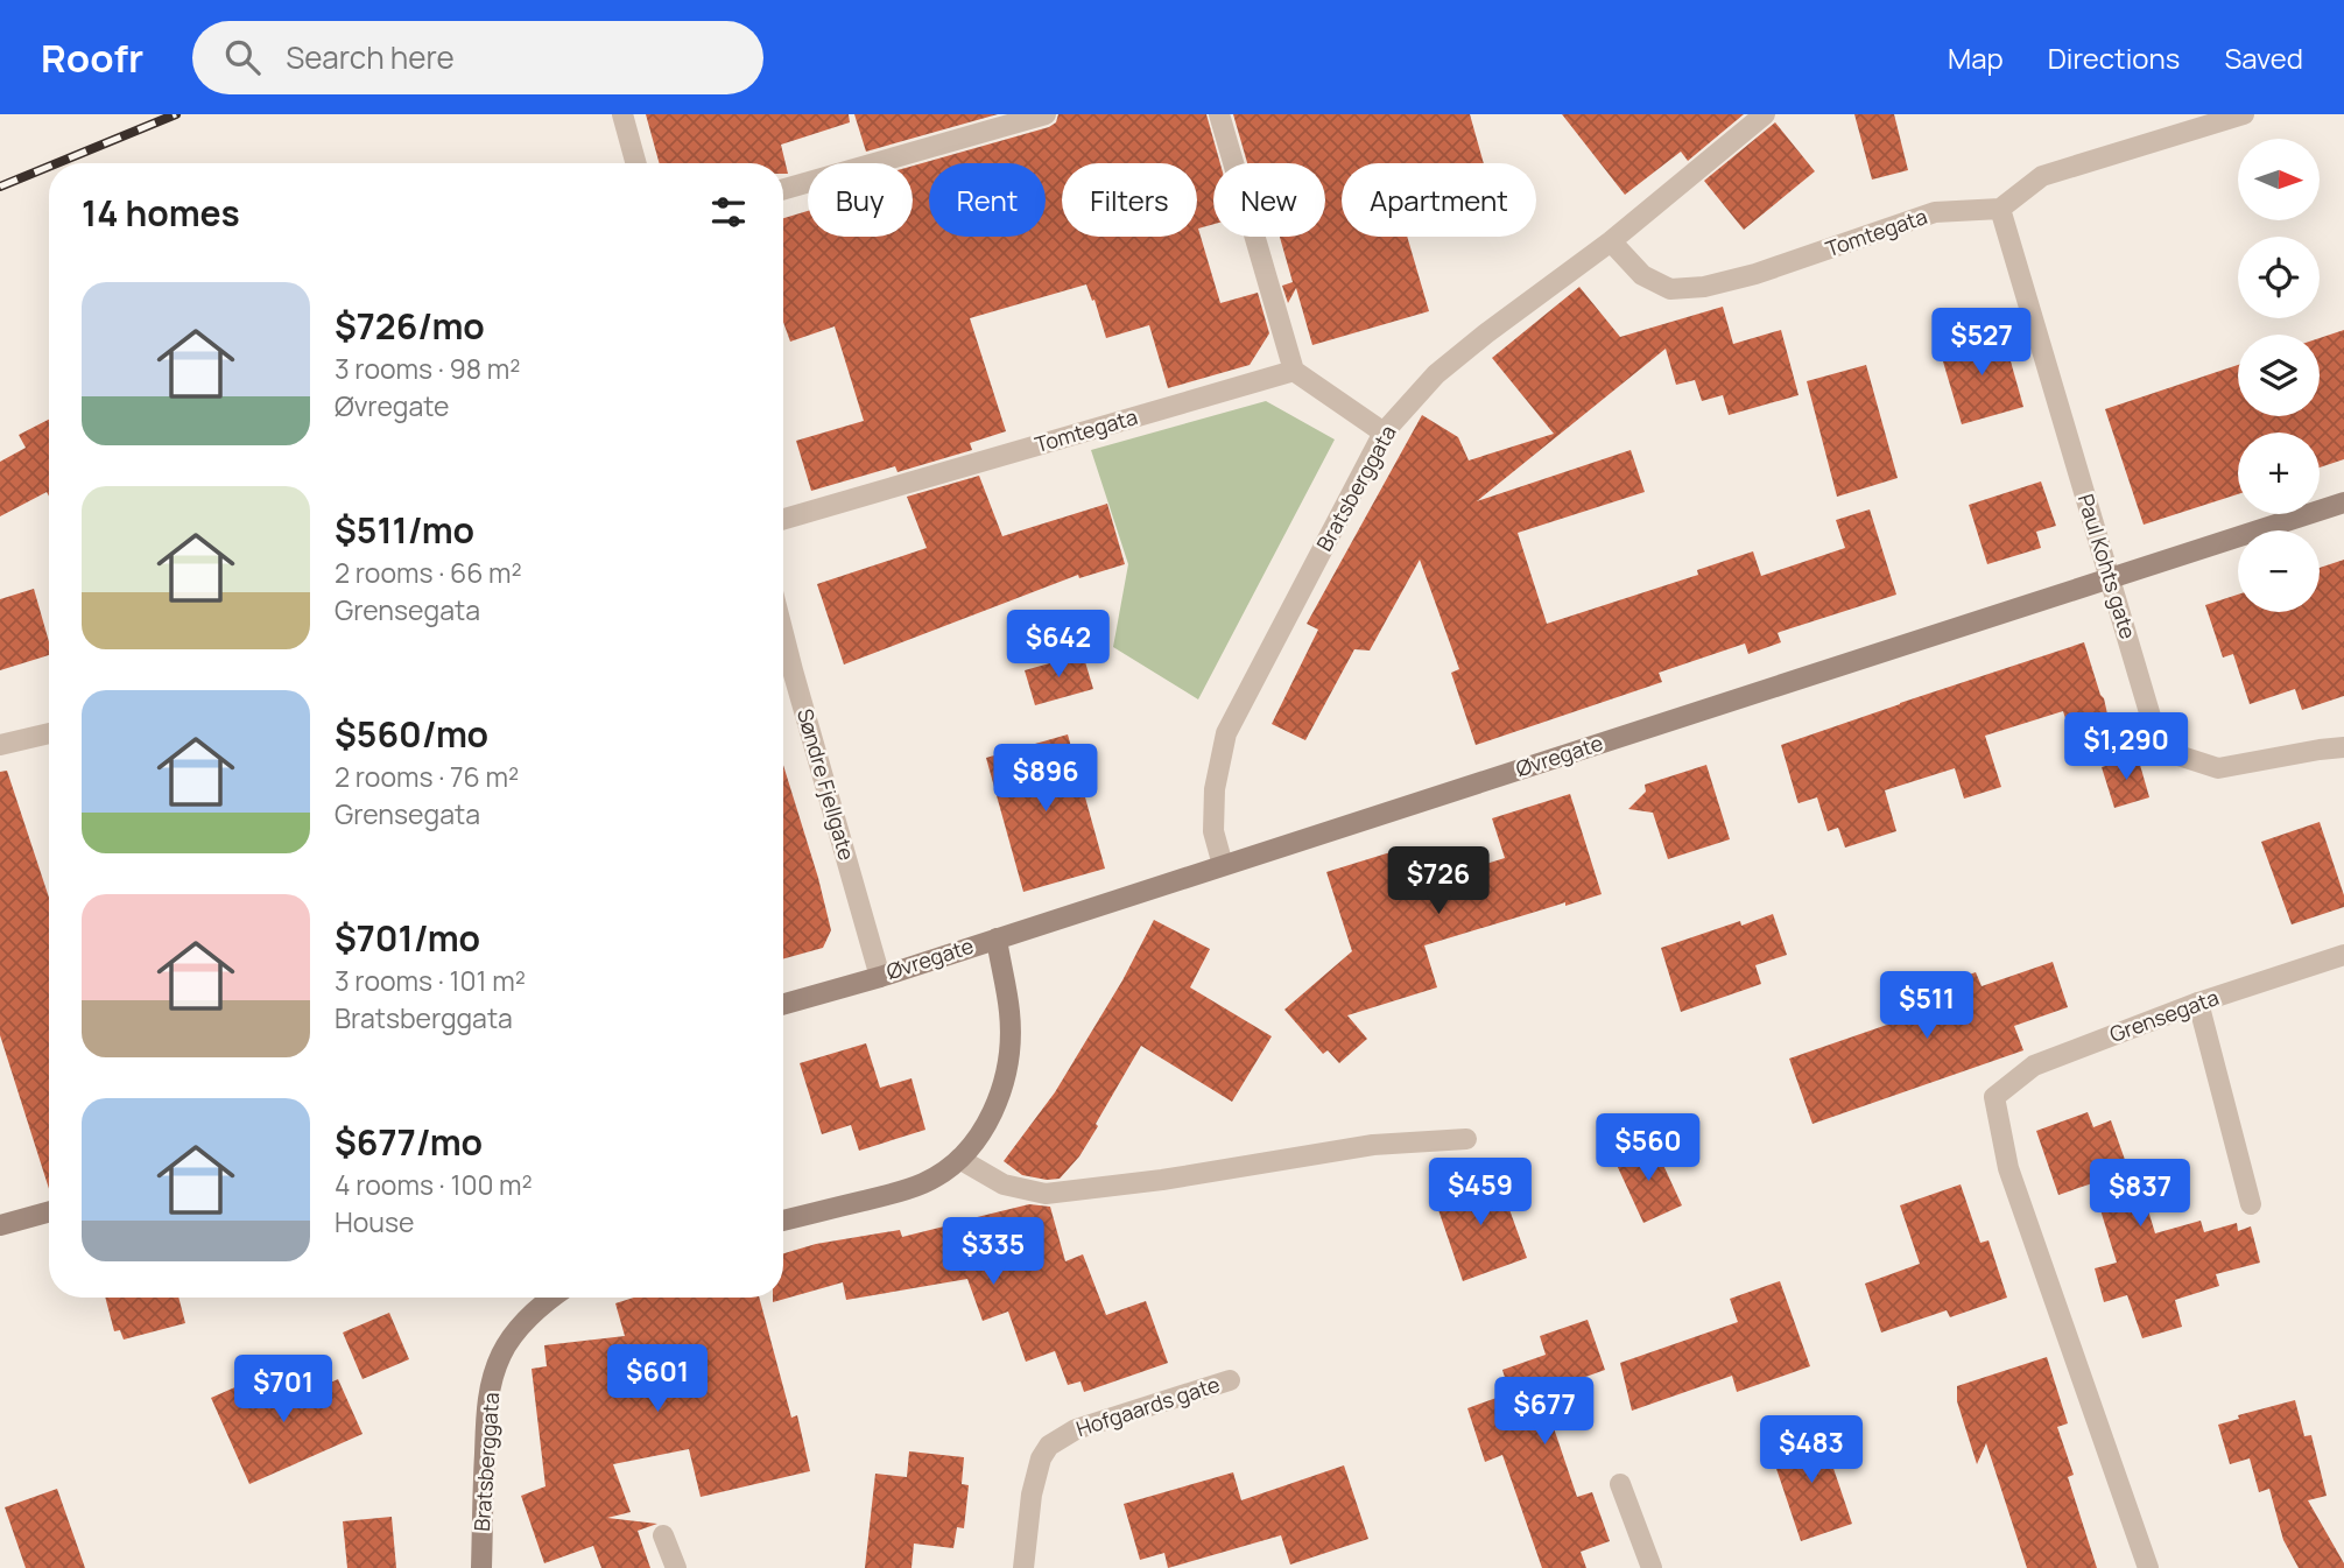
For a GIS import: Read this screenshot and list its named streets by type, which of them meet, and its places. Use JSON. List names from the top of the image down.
{
  "streets": {
    "street": [
      "Tomtegata",
      "Bratsberggata",
      "Paul Kohts gate",
      "Øvregate",
      "Søndre Fjellgate",
      "Grensegata",
      "Hofgaards gate"
    ]
  },
  "crossings": [
    ["Tomtegata", "Bratsberggata"],
    ["Tomtegata", "Paul Kohts gate"],
    ["Bratsberggata", "Øvregate"],
    ["Paul Kohts gate", "Øvregate"],
    ["Øvregate", "Søndre Fjellgate"]
  ],
  "north": "right",
  "page": {
    "header": "Roofr",
    "search": "Search here",
    "nav": ["Map", "Directions", "Saved"],
    "map_buttons": ["+", "−"],
    "chip": [
      "Buy",
      "Rent",
      "Filters",
      "New",
      "Apartment"
    ],
    "heading": "14 homes",
    "list": [
      {
        "name": "$726/mo",
        "note": "3 rooms · 98 m² · Øvregate"
      },
      {
        "name": "$511/mo",
        "note": "2 rooms · 66 m² · Grensegata"
      },
      {
        "name": "$560/mo",
        "note": "2 rooms · 76 m² · Grensegata"
      },
      {
        "name": "$701/mo",
        "note": "3 rooms · 101 m² · Bratsberggata"
      },
      {
        "name": "$677/mo",
        "note": "4 rooms · 100 m² · House"
      }
    ],
    "price": [
      "$527",
      "$642",
      "$1,290",
      "$896",
      "$726",
      "$511",
      "$560",
      "$459",
      "$837",
      "$335",
      "$601",
      "$701",
      "$677",
      "$483"
    ]
  }
}
